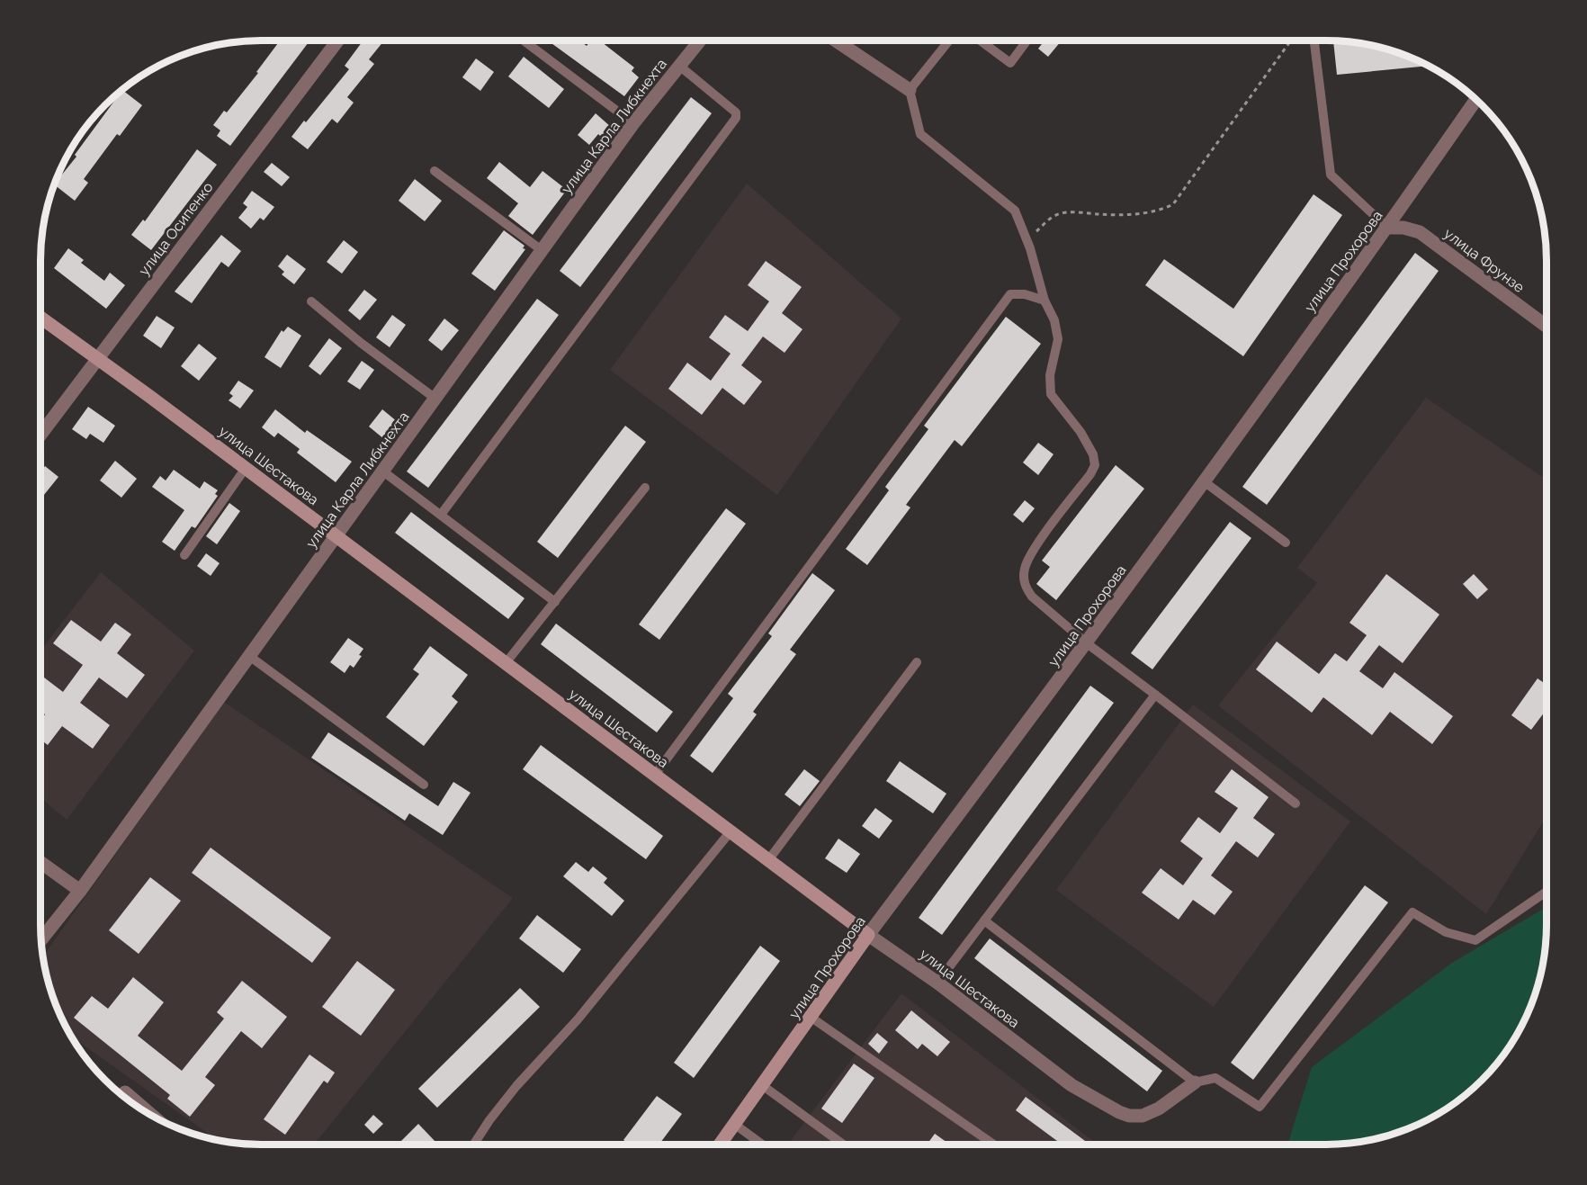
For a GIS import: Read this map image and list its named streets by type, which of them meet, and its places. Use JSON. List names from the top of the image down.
{
  "streets": {
    "main road": ["улица Прохорова", "улица Шестакова"],
    "street": ["улица Карла Либкнехта", "улица Осипенко", "улица Фрунзе"]
  },
  "crossings": [
    ["улица Карла Либкнехта", "улица Шестакова"],
    ["улица Осипенко", "улица Шестакова"],
    ["улица Фрунзе", "улица Прохорова"],
    ["улица Прохорова", "улица Шестакова"]
  ]
}
